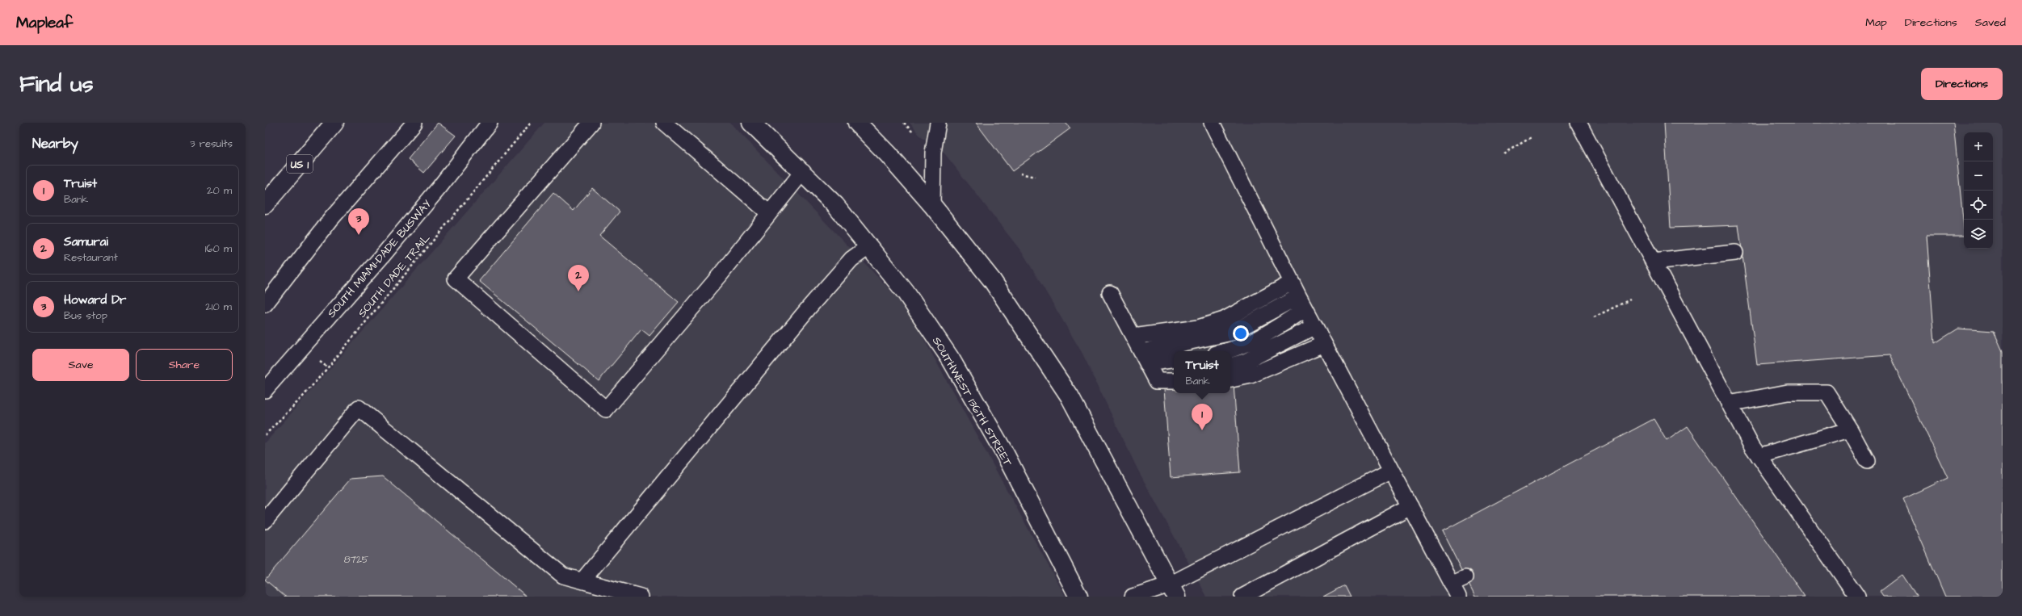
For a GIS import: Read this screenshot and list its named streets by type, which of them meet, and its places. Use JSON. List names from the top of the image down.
{
  "streets": {
    "main road": ["US 1", "SOUTHWEST 136TH STREET"],
    "lane": ["SOUTH MIAMI-DADE BUSWAY"],
    "path": ["SOUTH DADE TRAIL"]
  },
  "house_numbers": ["8725"],
  "page": {
    "header": "Mapleaf",
    "nav": ["Map", "Directions", "Saved"],
    "buttons": [
      "Directions",
      ["Save", "Share"]
    ],
    "title": "Find us",
    "heading": ["Nearby", "3 results"],
    "map_buttons": ["+", "−"],
    "list": [
      {
        "mark": "1",
        "name": "Truist",
        "note": "Bank",
        "value": "20 m"
      },
      {
        "mark": "2",
        "name": "Samurai",
        "note": "Restaurant",
        "value": "160 m"
      },
      {
        "mark": "3",
        "name": "Howard Dr",
        "note": "Bus stop",
        "value": "210 m"
      }
    ],
    "pins": ["3", "2", "1"],
    "popup": ["Truist", "Bank"]
  }
}
